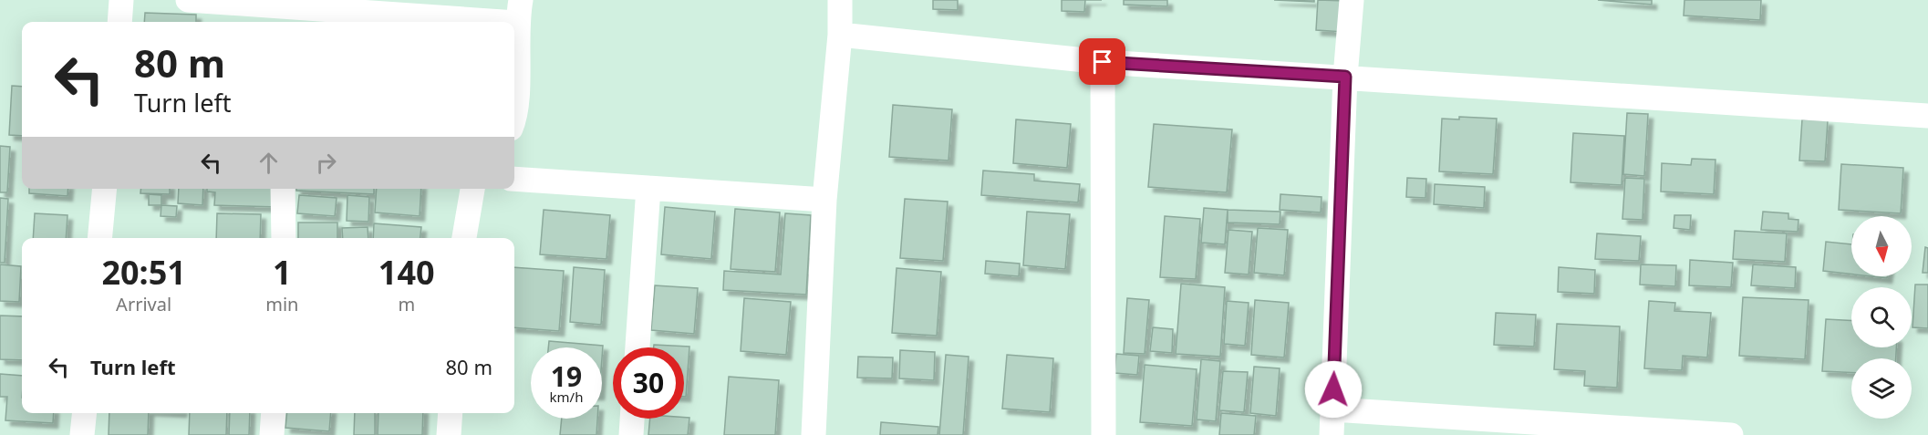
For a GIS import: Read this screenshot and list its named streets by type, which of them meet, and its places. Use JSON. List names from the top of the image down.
{
  "north": "bottom",
  "page": {
    "turn": ["80 m", "Turn left"],
    "eta": [
      "20:51",
      "Arrival",
      "1",
      "min",
      "140",
      "m"
    ],
    "list": [
      {
        "name": "Turn left",
        "value": "80 m"
      }
    ],
    "speed": "19 km/h",
    "limit": "30"
  }
}
